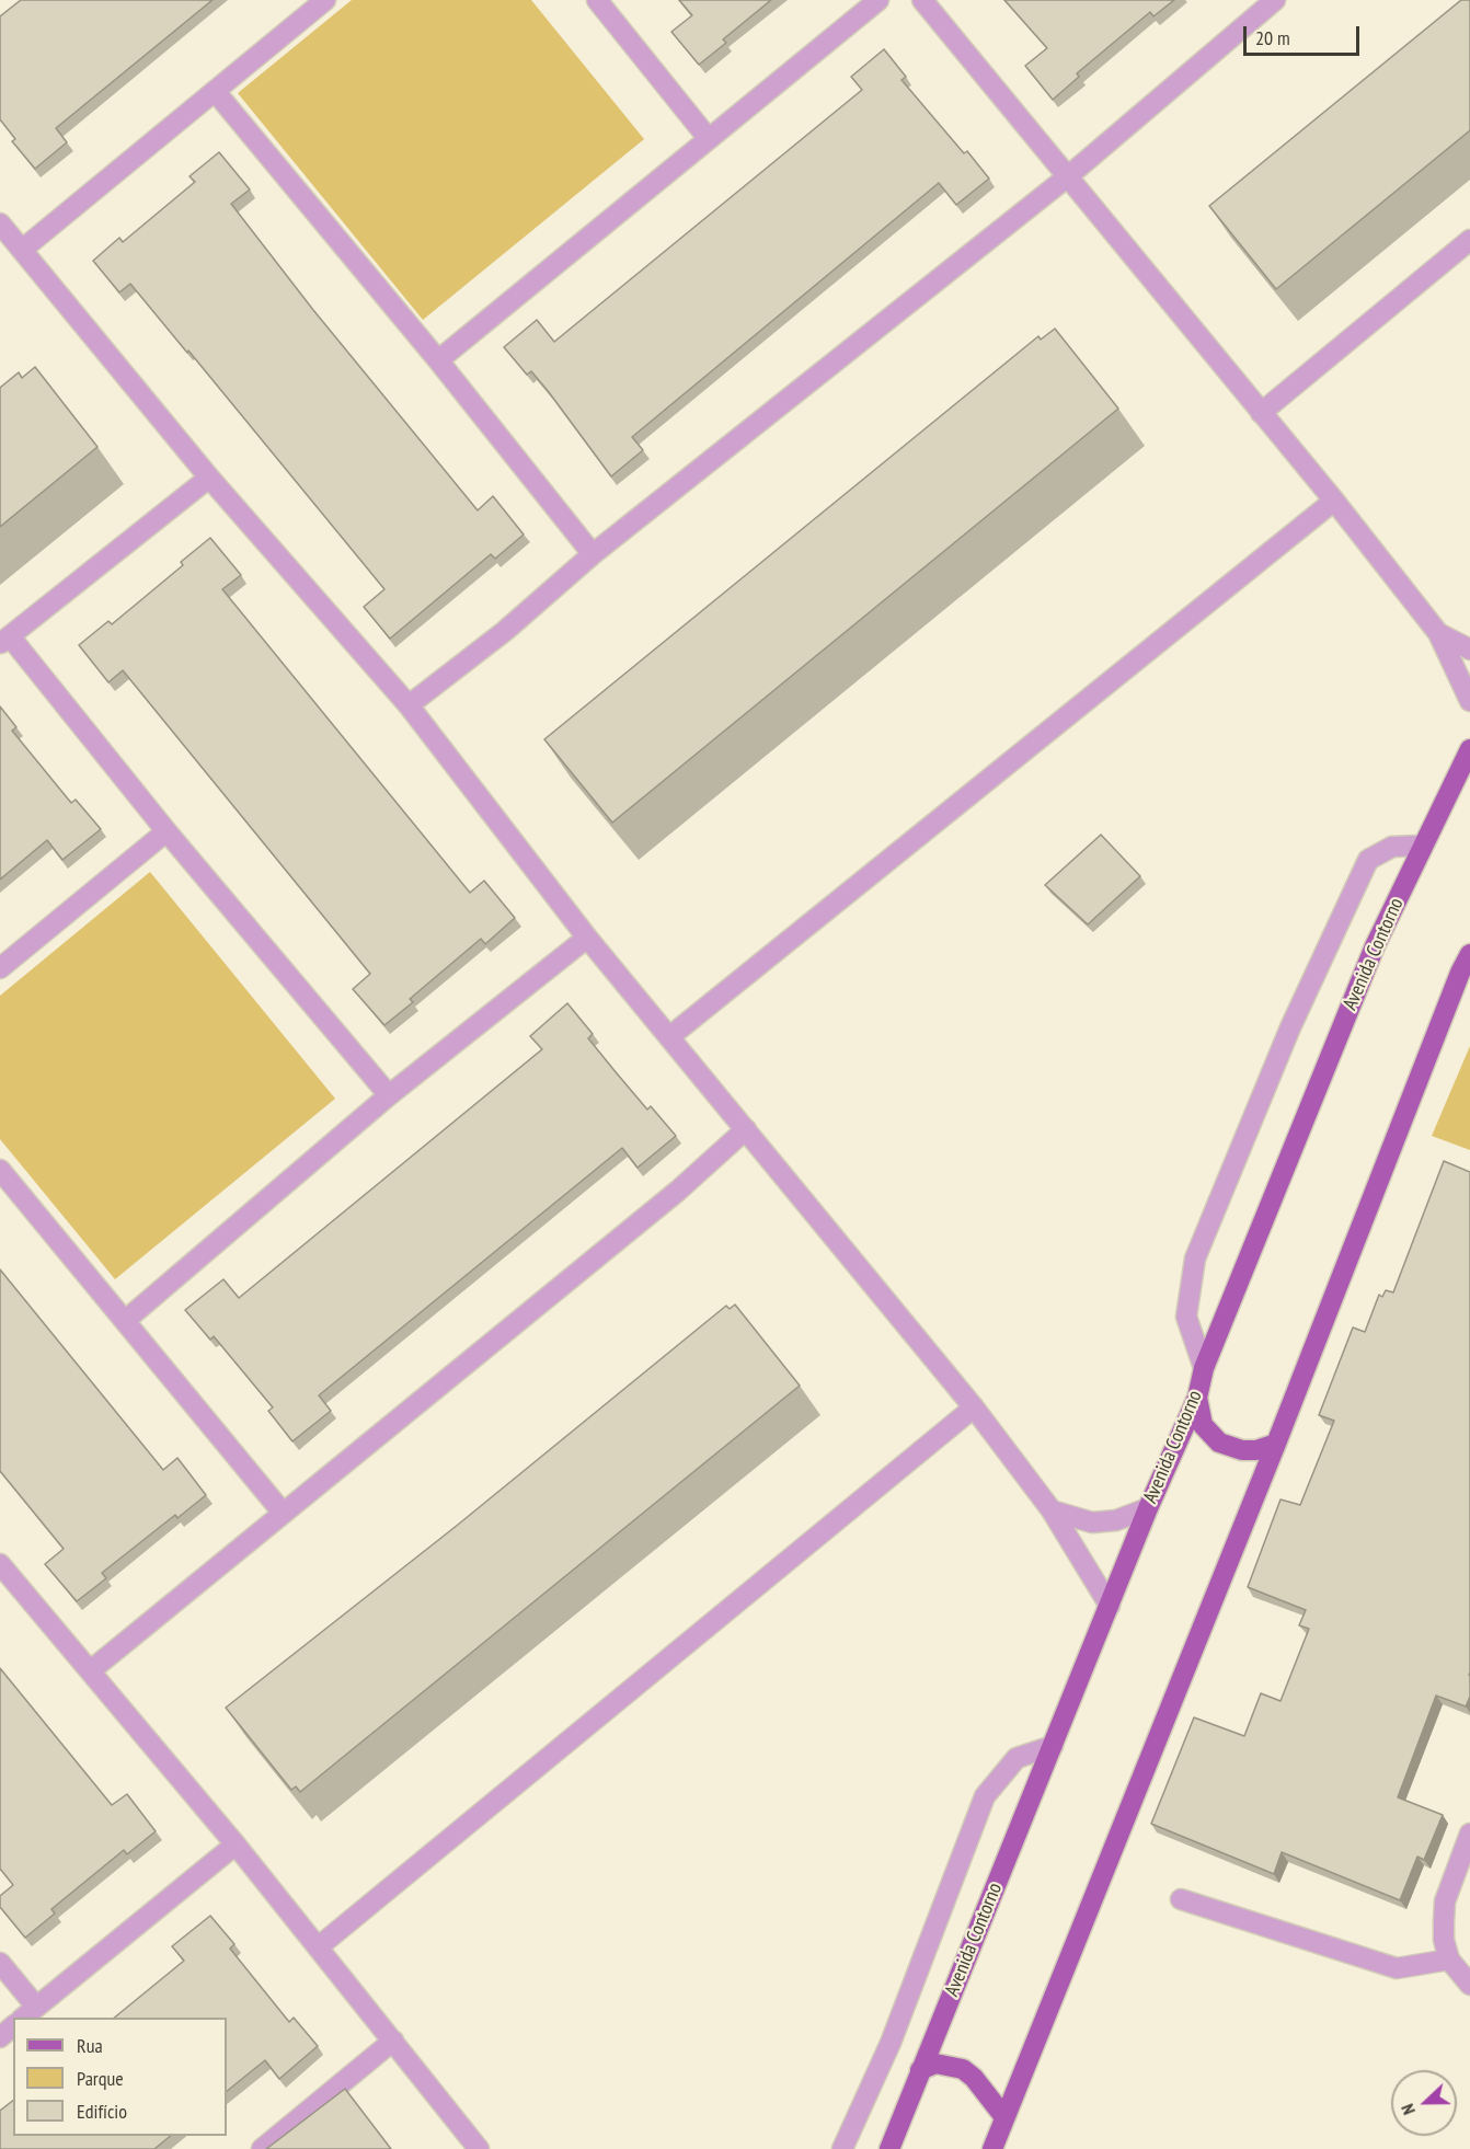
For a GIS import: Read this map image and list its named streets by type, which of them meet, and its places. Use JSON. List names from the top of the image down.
{
  "streets": {
    "main road": ["Avenida Contorno"]
  },
  "legend": ["Rua", "Parque", "Edifício"],
  "scale_bar": "20 m",
  "north": "left"
}
